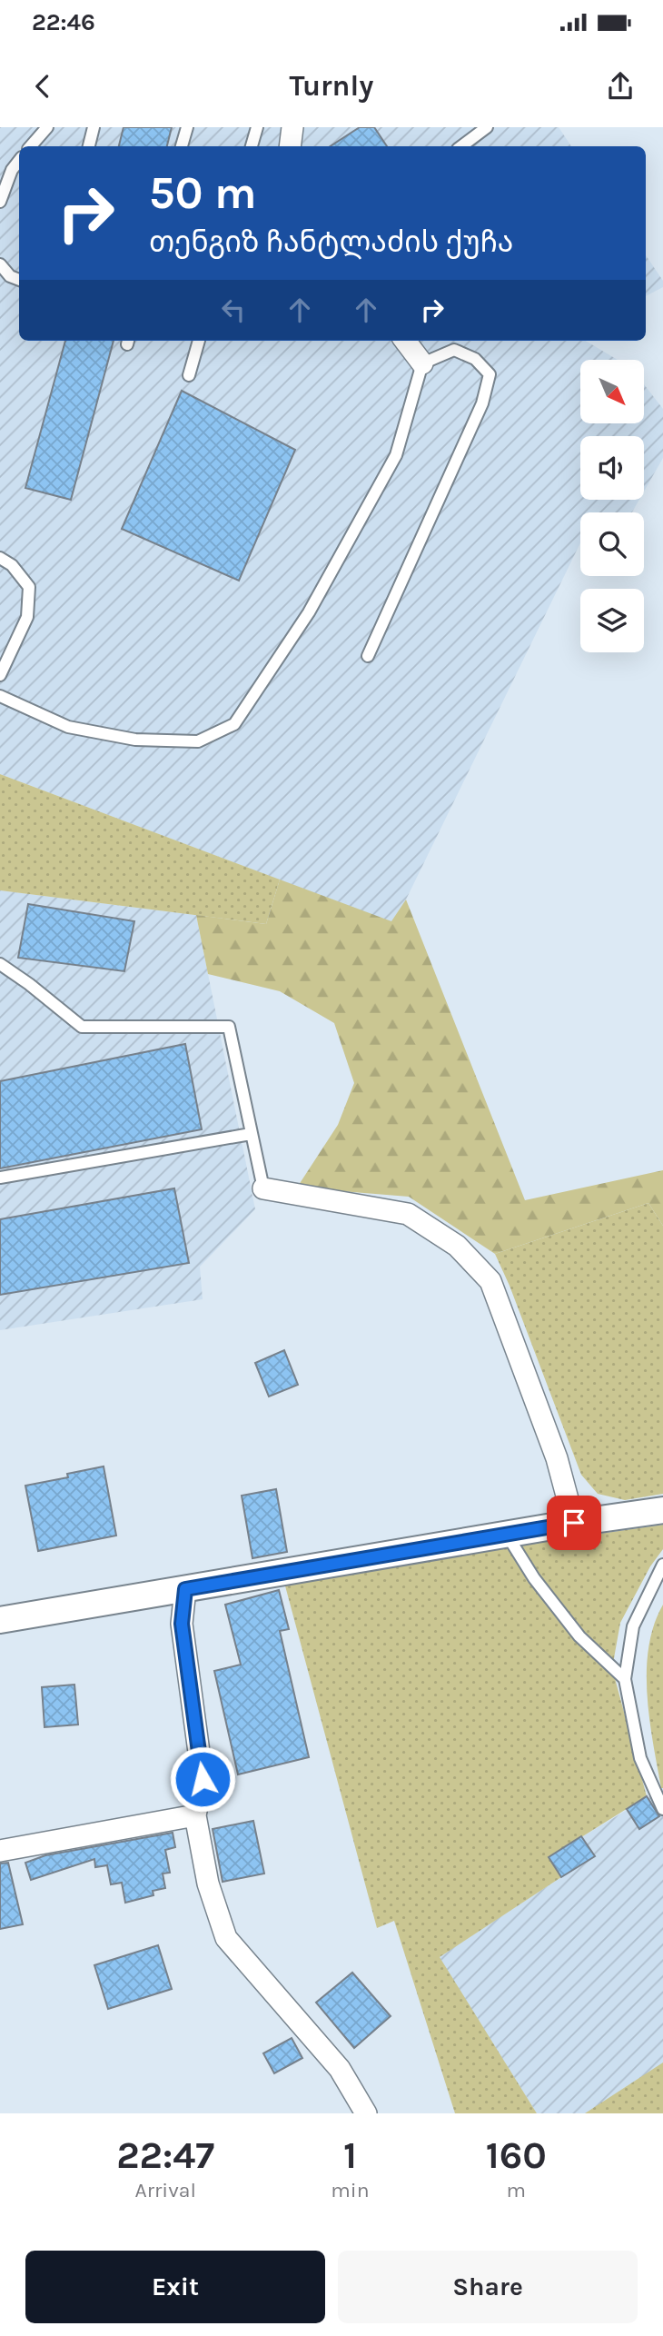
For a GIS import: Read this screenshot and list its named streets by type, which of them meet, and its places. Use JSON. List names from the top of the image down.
{
  "north": "bottom right",
  "page": {
    "status": "22:46",
    "header": "Turnly",
    "turn": ["50 m", "თენგიზ ჩანტლაძის ქუჩა"],
    "eta": [
      "22:47",
      "Arrival",
      "1",
      "min",
      "160",
      "m"
    ],
    "buttons": ["Exit", "Share"]
  }
}
